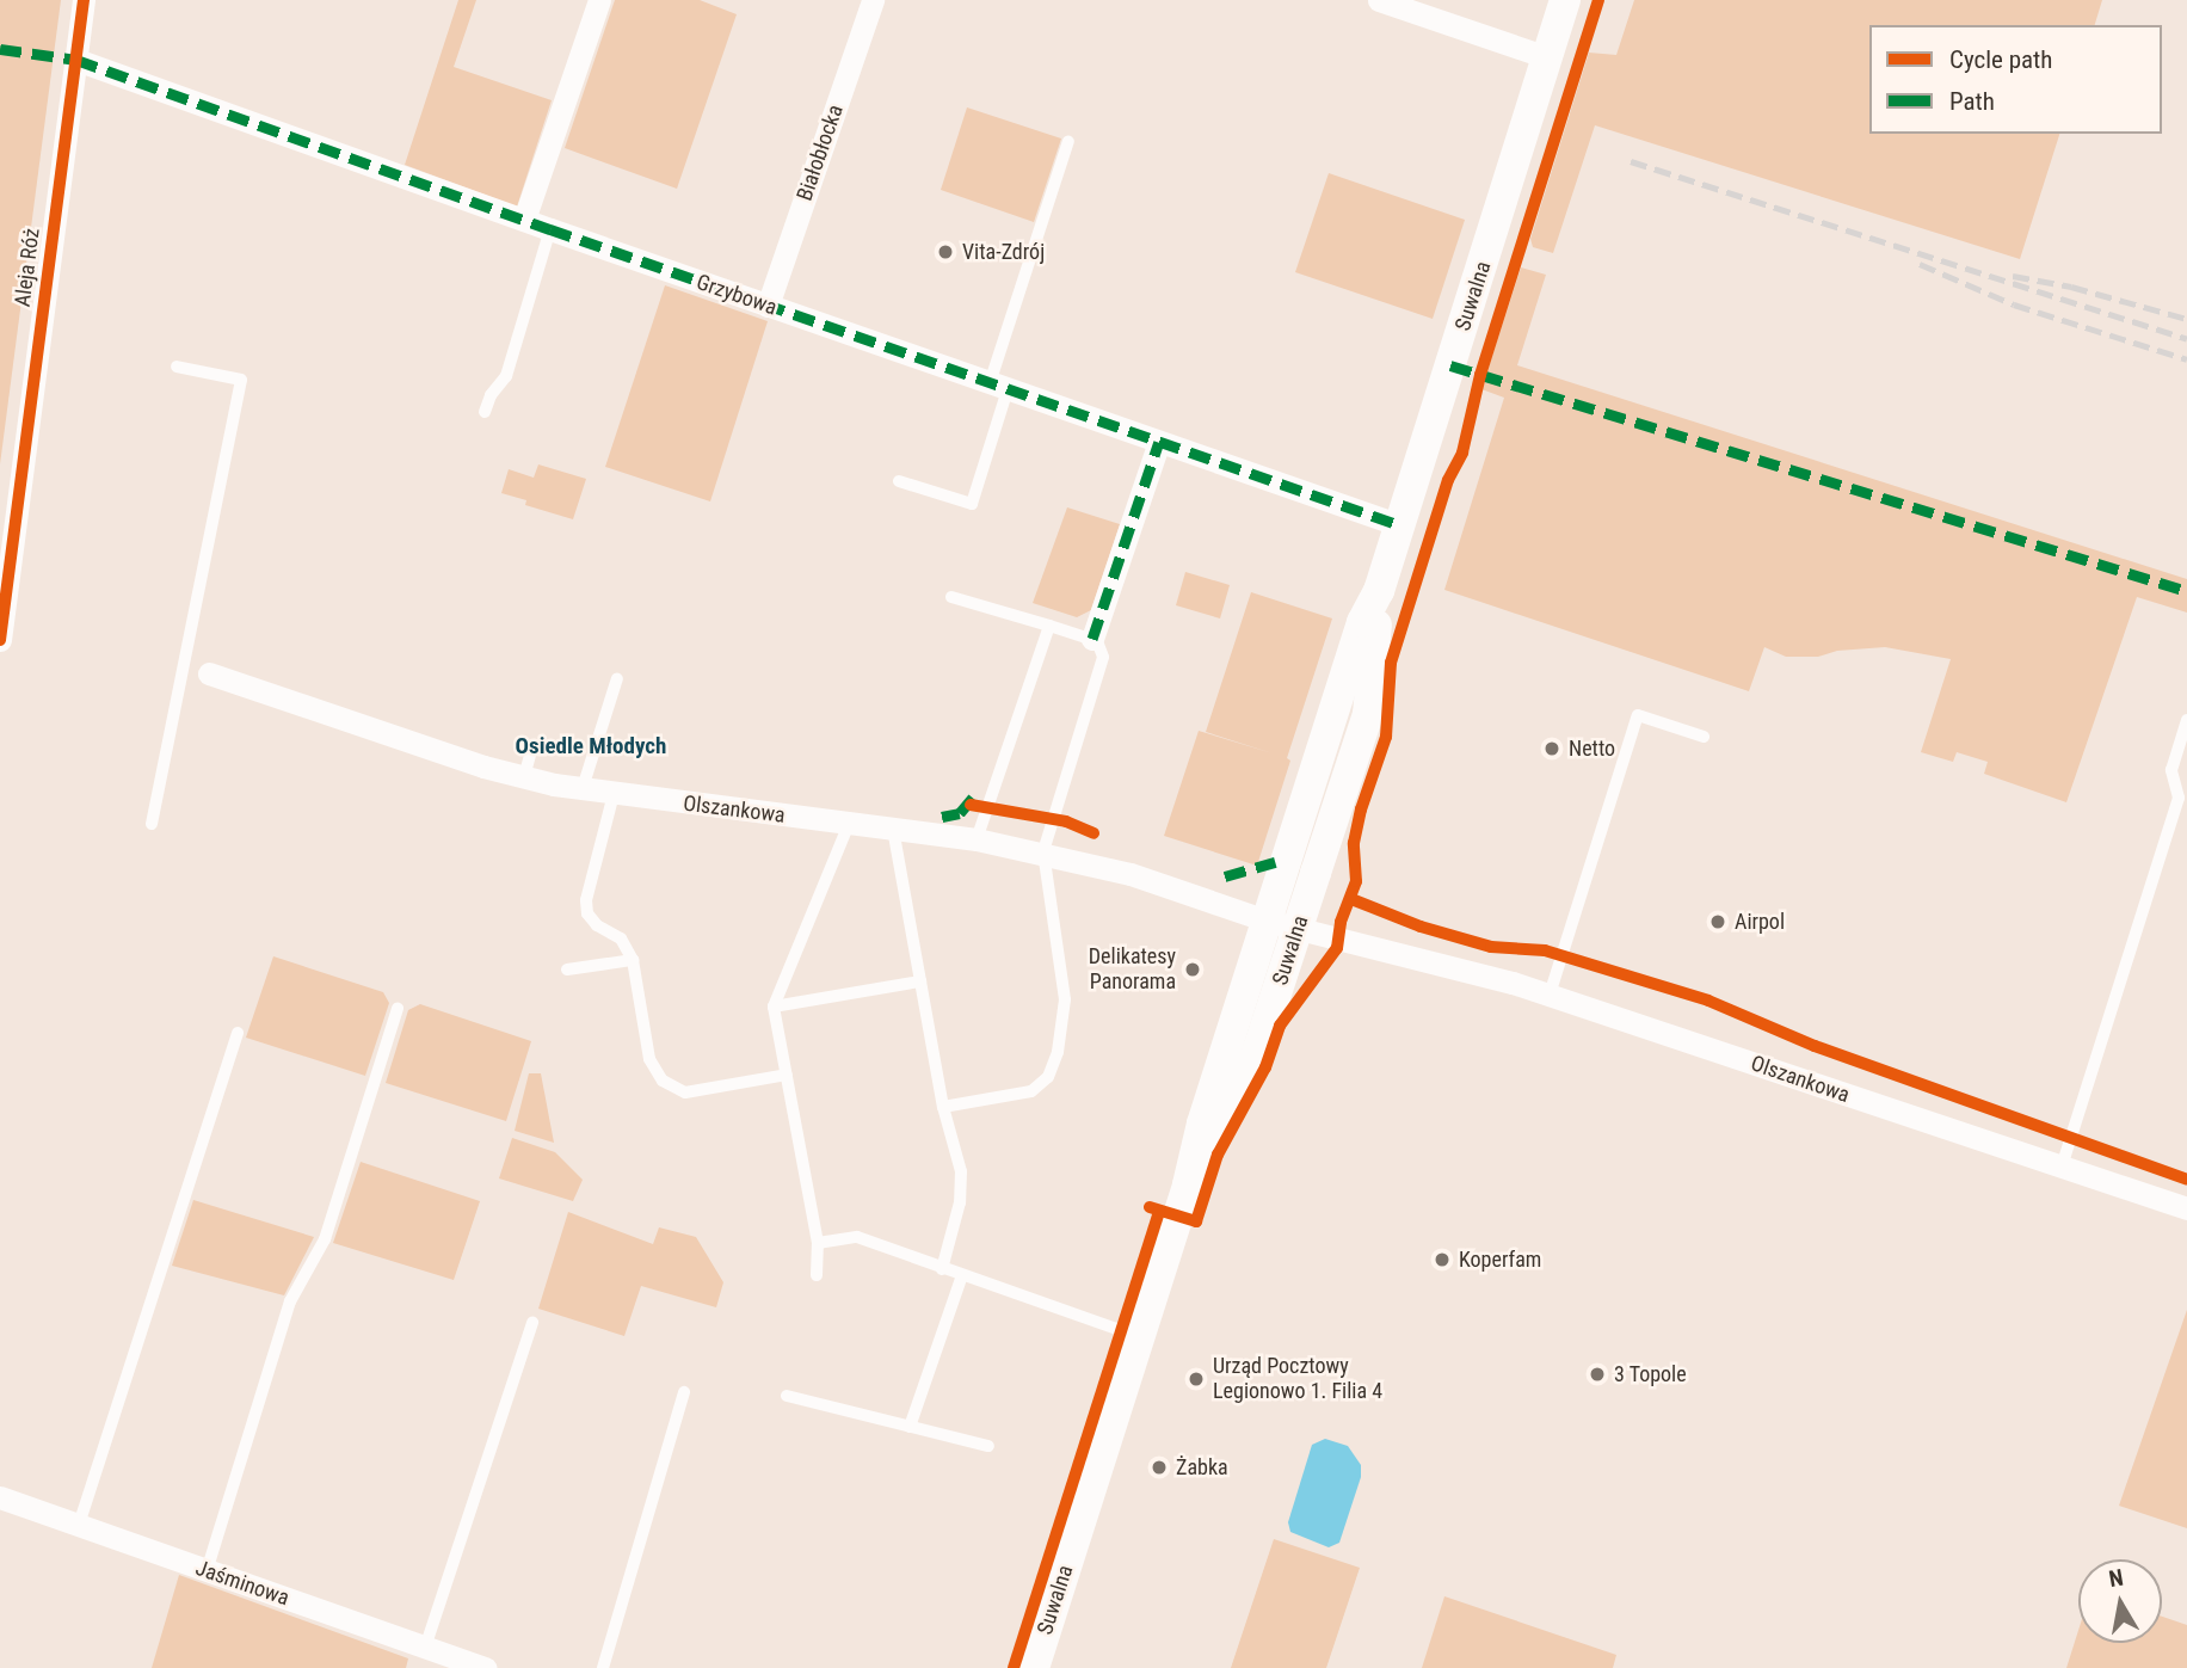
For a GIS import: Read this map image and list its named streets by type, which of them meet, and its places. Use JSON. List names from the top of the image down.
{
  "streets": {
    "street": [
      "Białobłocka",
      "Aleja Róż",
      "Grzybowa",
      "Suwalna",
      "Olszankowa",
      "Jaśminowa"
    ]
  },
  "crossings": [
    ["Białobłocka", "Grzybowa"],
    ["Aleja Róż", "Grzybowa"],
    ["Grzybowa", "Suwalna"],
    ["Suwalna", "Olszankowa"]
  ],
  "districts": ["Osiedle Młodych"],
  "places": [
    "Vita-Zdrój",
    "Netto",
    "Airpol",
    "Delikatesy Panorama",
    "Koperfam",
    "3 Topole",
    "Urząd Pocztowy Legionowo 1. Filia 4",
    "Żabka"
  ],
  "legend": ["Cycle path", "Path"],
  "north": "top"
}
